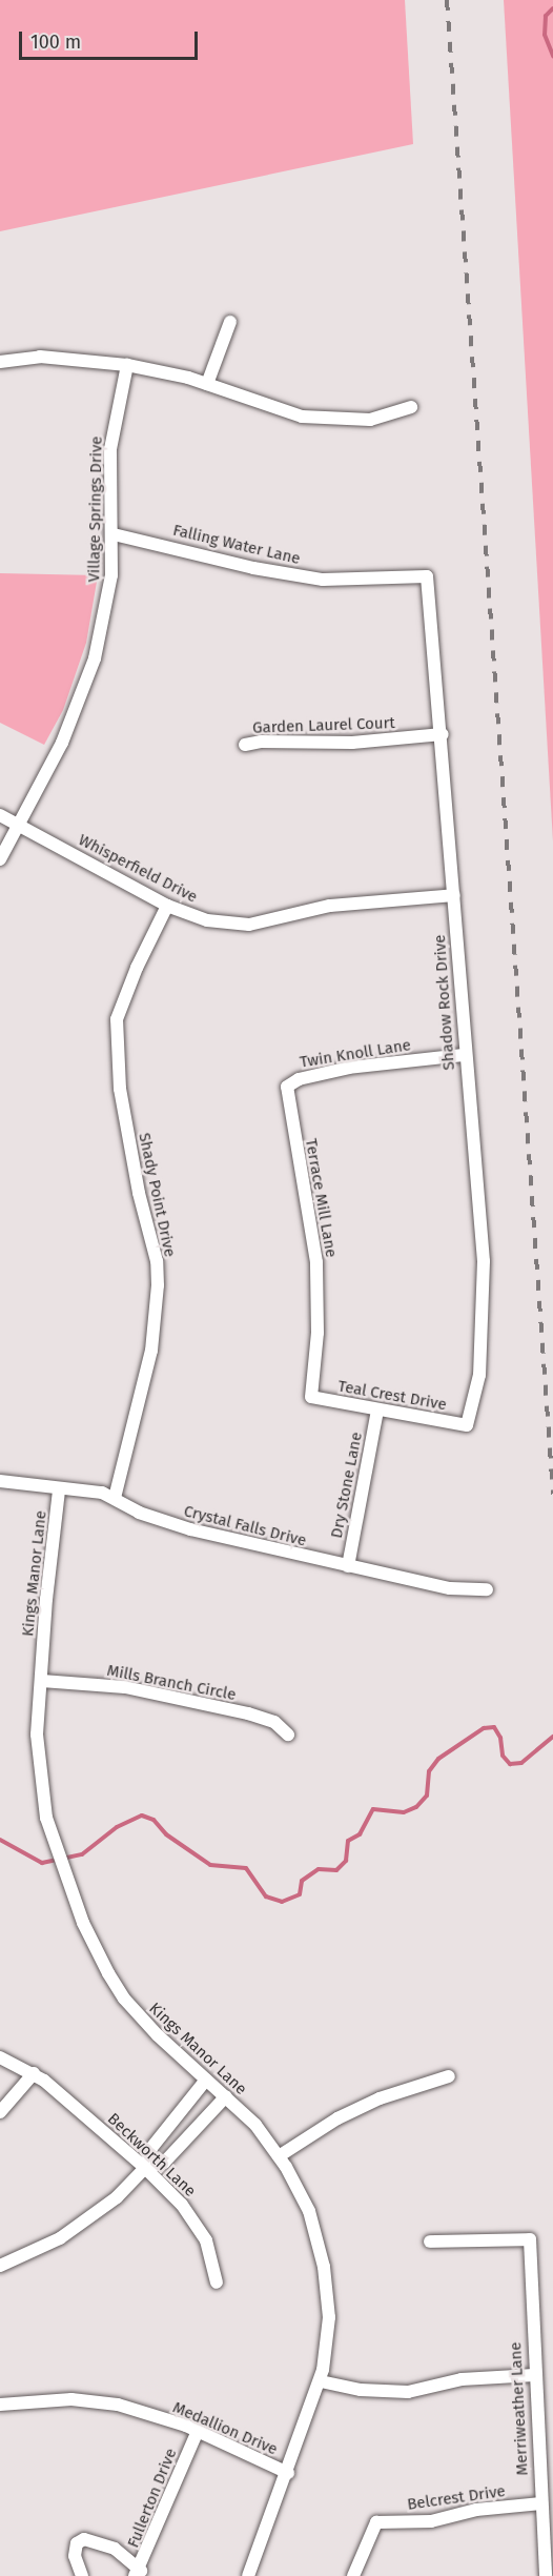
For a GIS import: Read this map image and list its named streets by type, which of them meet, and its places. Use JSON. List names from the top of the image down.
{
  "streets": {
    "street": [
      "Village Springs Drive",
      "Falling Water Lane",
      "Garden Laurel Court",
      "Whisperfield Drive",
      "Shadow Rock Drive",
      "Twin Knoll Lane",
      "Shady Point Drive",
      "Terrace Mill Lane",
      "Teal Crest Drive",
      "Dry Stone Lane",
      "Crystal Falls Drive",
      "Kings Manor Lane",
      "Mills Branch Circle",
      "Beckworth Lane",
      "Merriweather Lane",
      "Medallion Drive",
      "Fullerton Drive",
      "Belcrest Drive"
    ]
  },
  "crossings": [
    ["Village Springs Drive", "Falling Water Lane"],
    ["Village Springs Drive", "Whisperfield Drive"],
    ["Falling Water Lane", "Shadow Rock Drive"],
    ["Garden Laurel Court", "Shadow Rock Drive"],
    ["Whisperfield Drive", "Shadow Rock Drive"],
    ["Whisperfield Drive", "Shady Point Drive"],
    ["Shadow Rock Drive", "Twin Knoll Lane"],
    ["Shadow Rock Drive", "Teal Crest Drive"],
    ["Twin Knoll Lane", "Terrace Mill Lane"],
    ["Shady Point Drive", "Crystal Falls Drive"],
    ["Terrace Mill Lane", "Teal Crest Drive"],
    ["Teal Crest Drive", "Dry Stone Lane"],
    ["Dry Stone Lane", "Crystal Falls Drive"],
    ["Crystal Falls Drive", "Kings Manor Lane"],
    ["Kings Manor Lane", "Mills Branch Circle"],
    ["Kings Manor Lane", "Medallion Drive"],
    ["Merriweather Lane", "Belcrest Drive"],
    ["Medallion Drive", "Fullerton Drive"]
  ],
  "scale_bar": "100 m"
}
